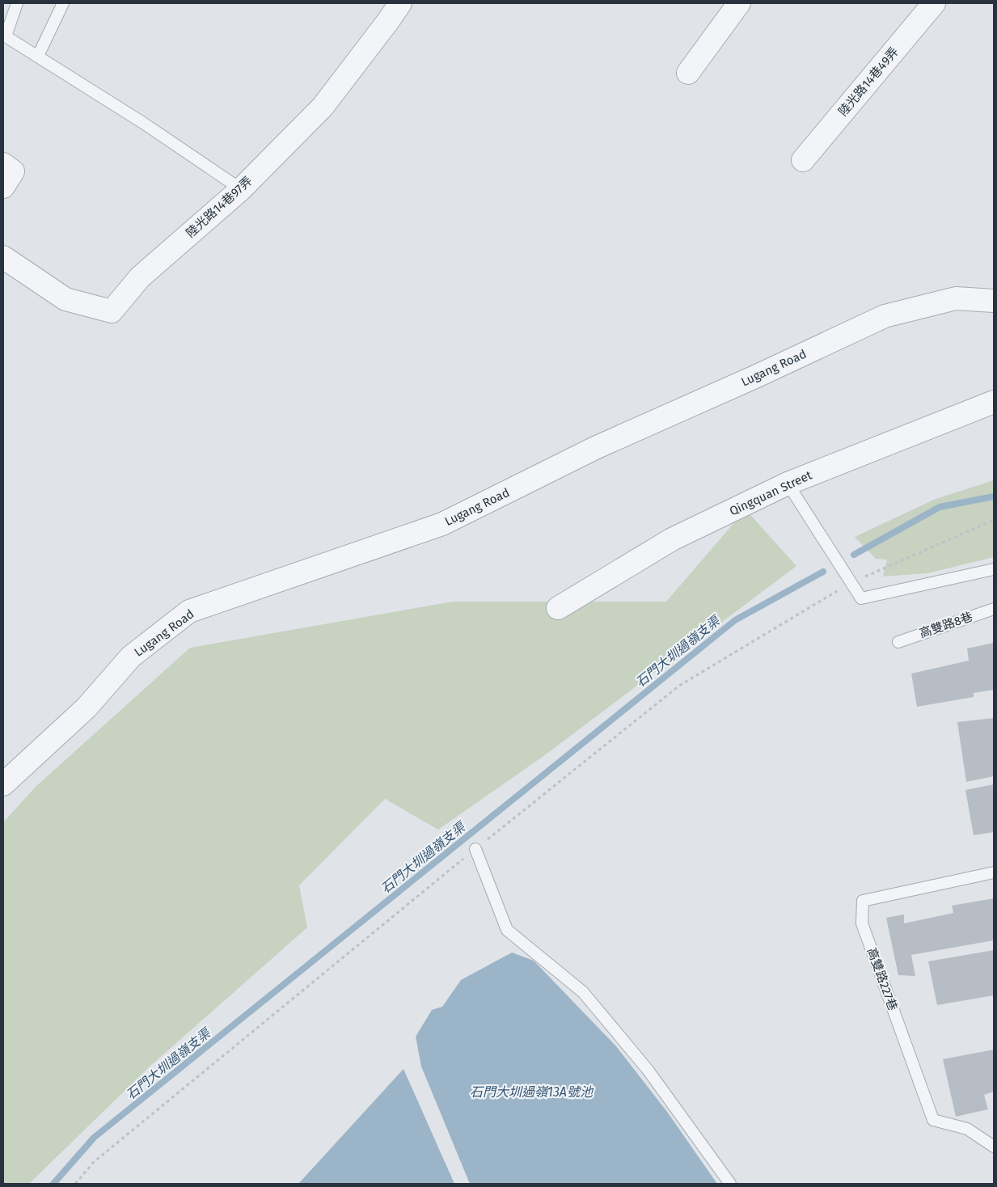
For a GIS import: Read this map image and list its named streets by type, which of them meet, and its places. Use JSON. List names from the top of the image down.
{
  "streets": {
    "street": [
      "陸光路14巷49弄",
      "陸光路14巷97弄",
      "Lugang Road",
      "Qingquan Street"
    ],
    "lane": ["高雙路8巷", "高雙路227巷"]
  },
  "water": ["石門大圳過嶺支渠", "石門大圳過嶺13A號池"]
}
